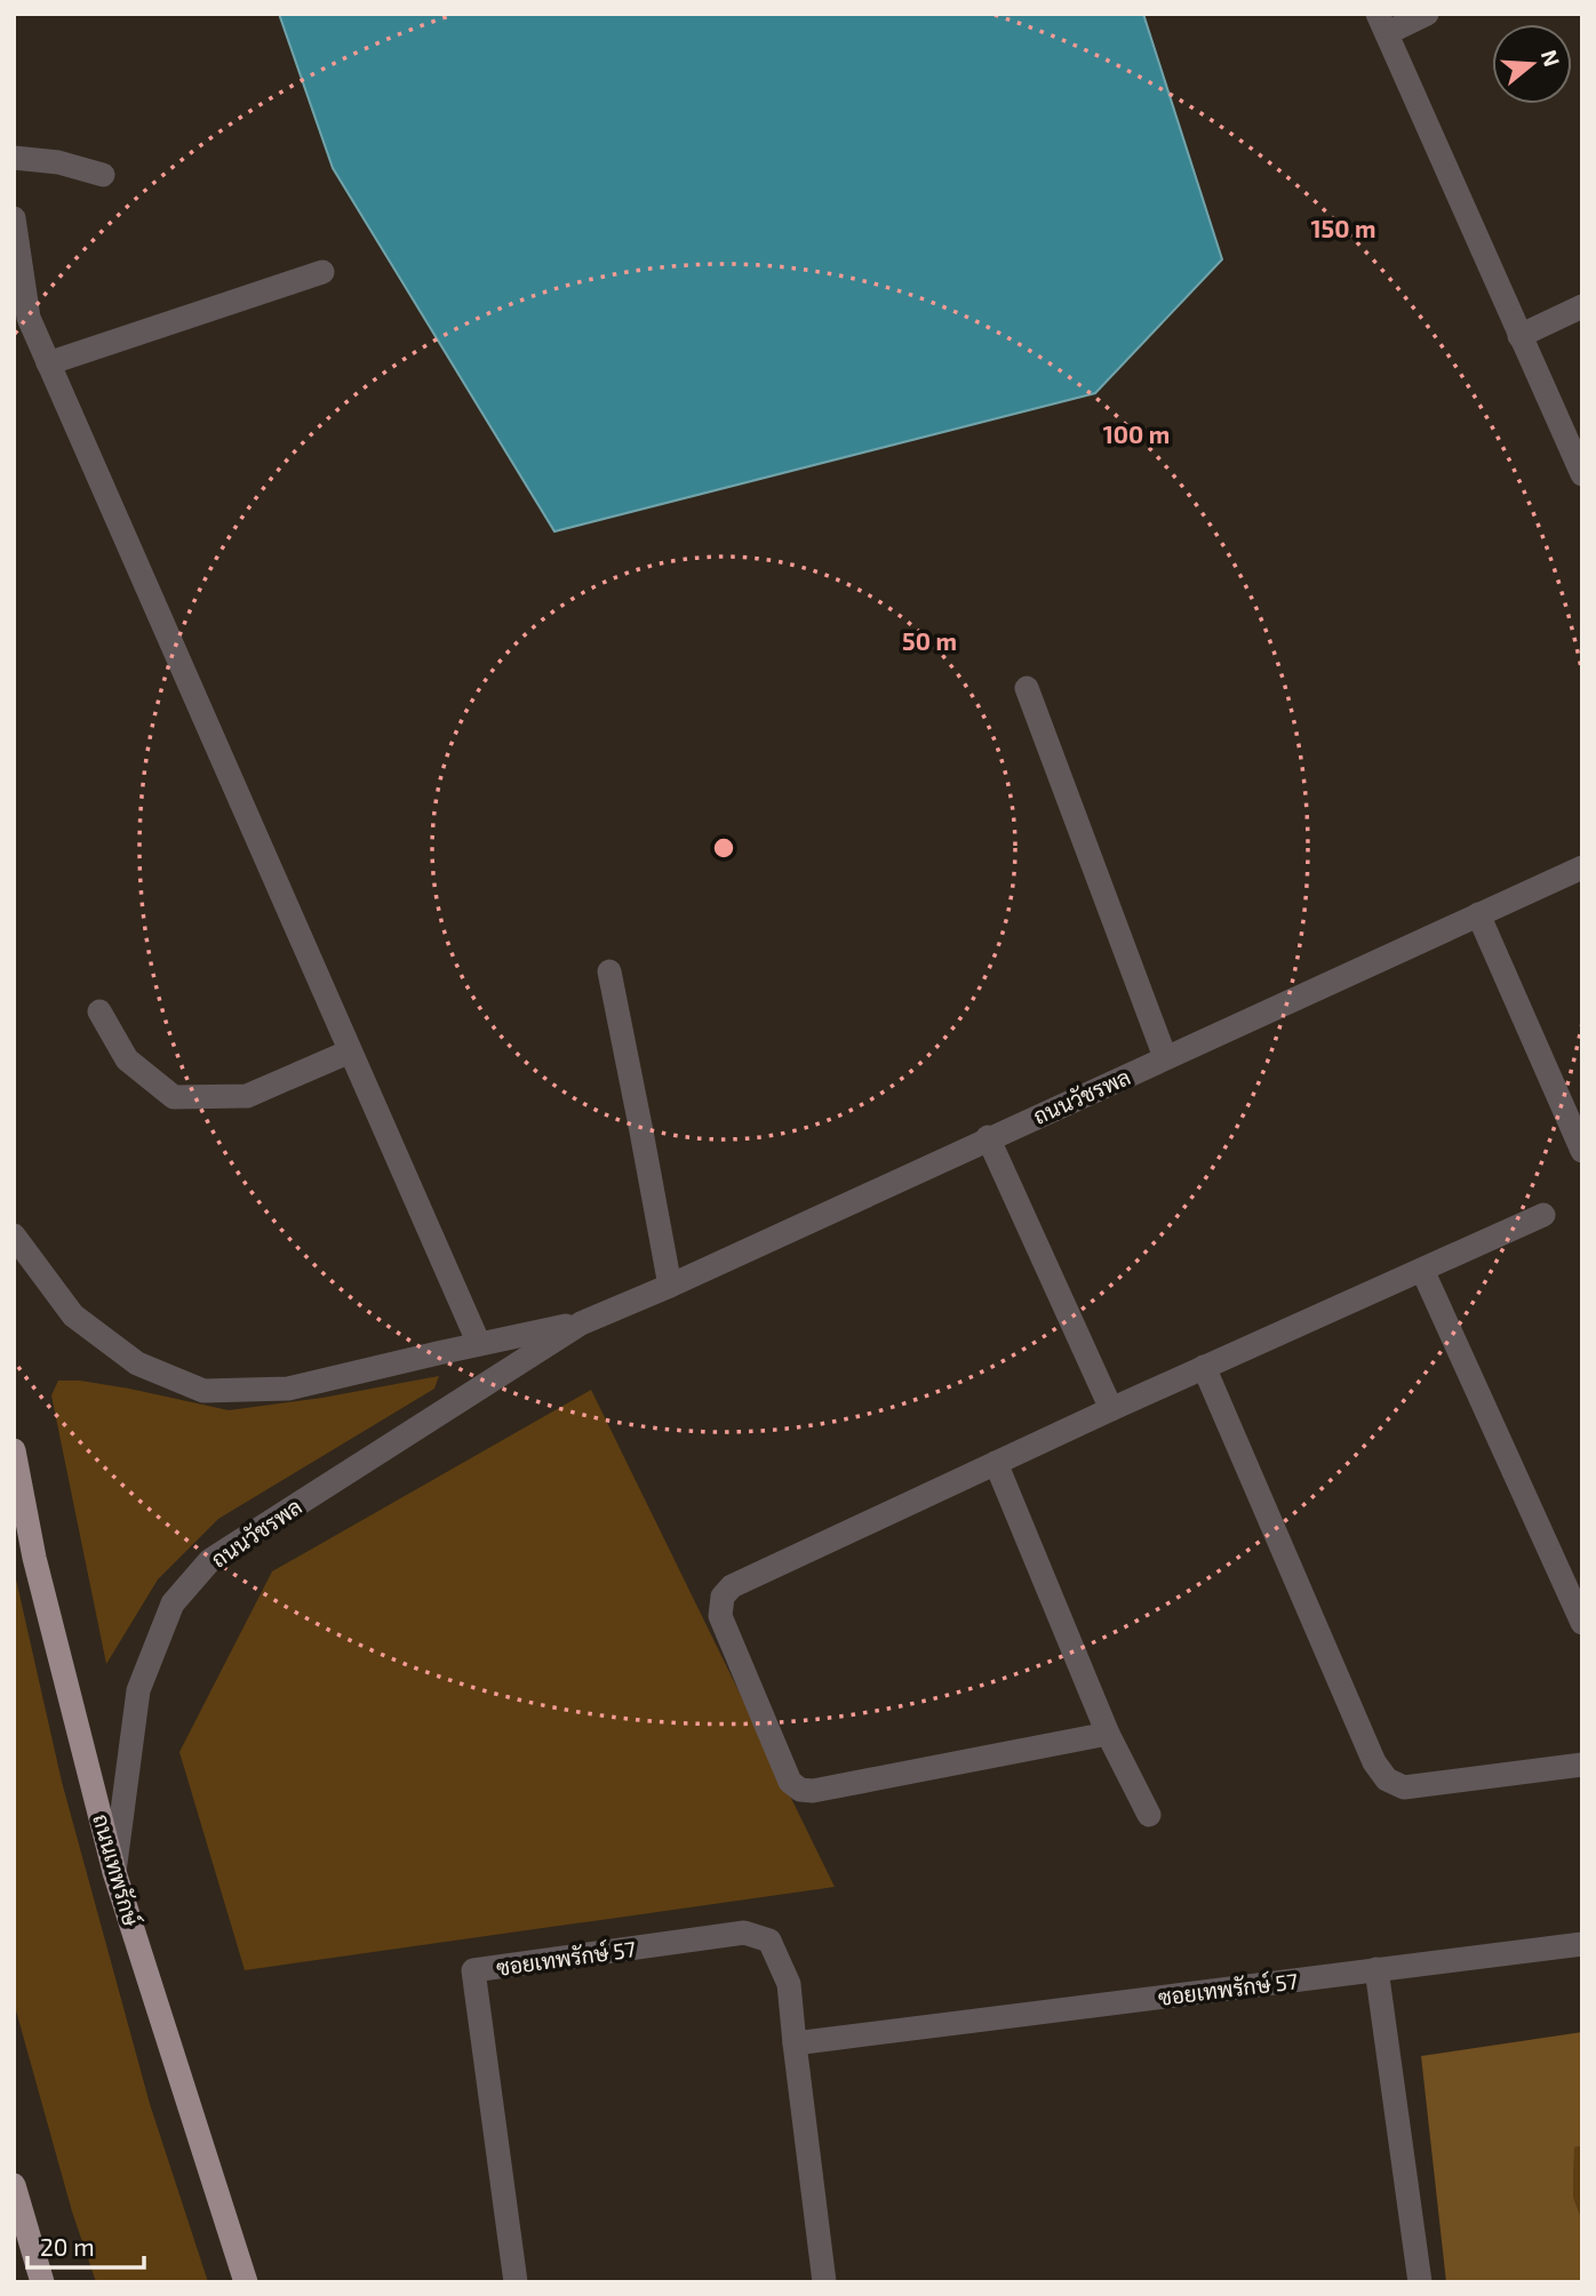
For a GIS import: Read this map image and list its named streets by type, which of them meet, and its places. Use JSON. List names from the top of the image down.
{
  "streets": {
    "main road": ["ถนนเทพรักษ์"],
    "street": ["ถนนวัชรพล", "ซอยเทพรักษ์ 57"]
  },
  "crossings": [
    ["ถนนวัชรพล", "ถนนเทพรักษ์"]
  ],
  "scale_bar": "20 m",
  "north": "right",
  "rings": ["150 m", "100 m", "50 m"]
}
